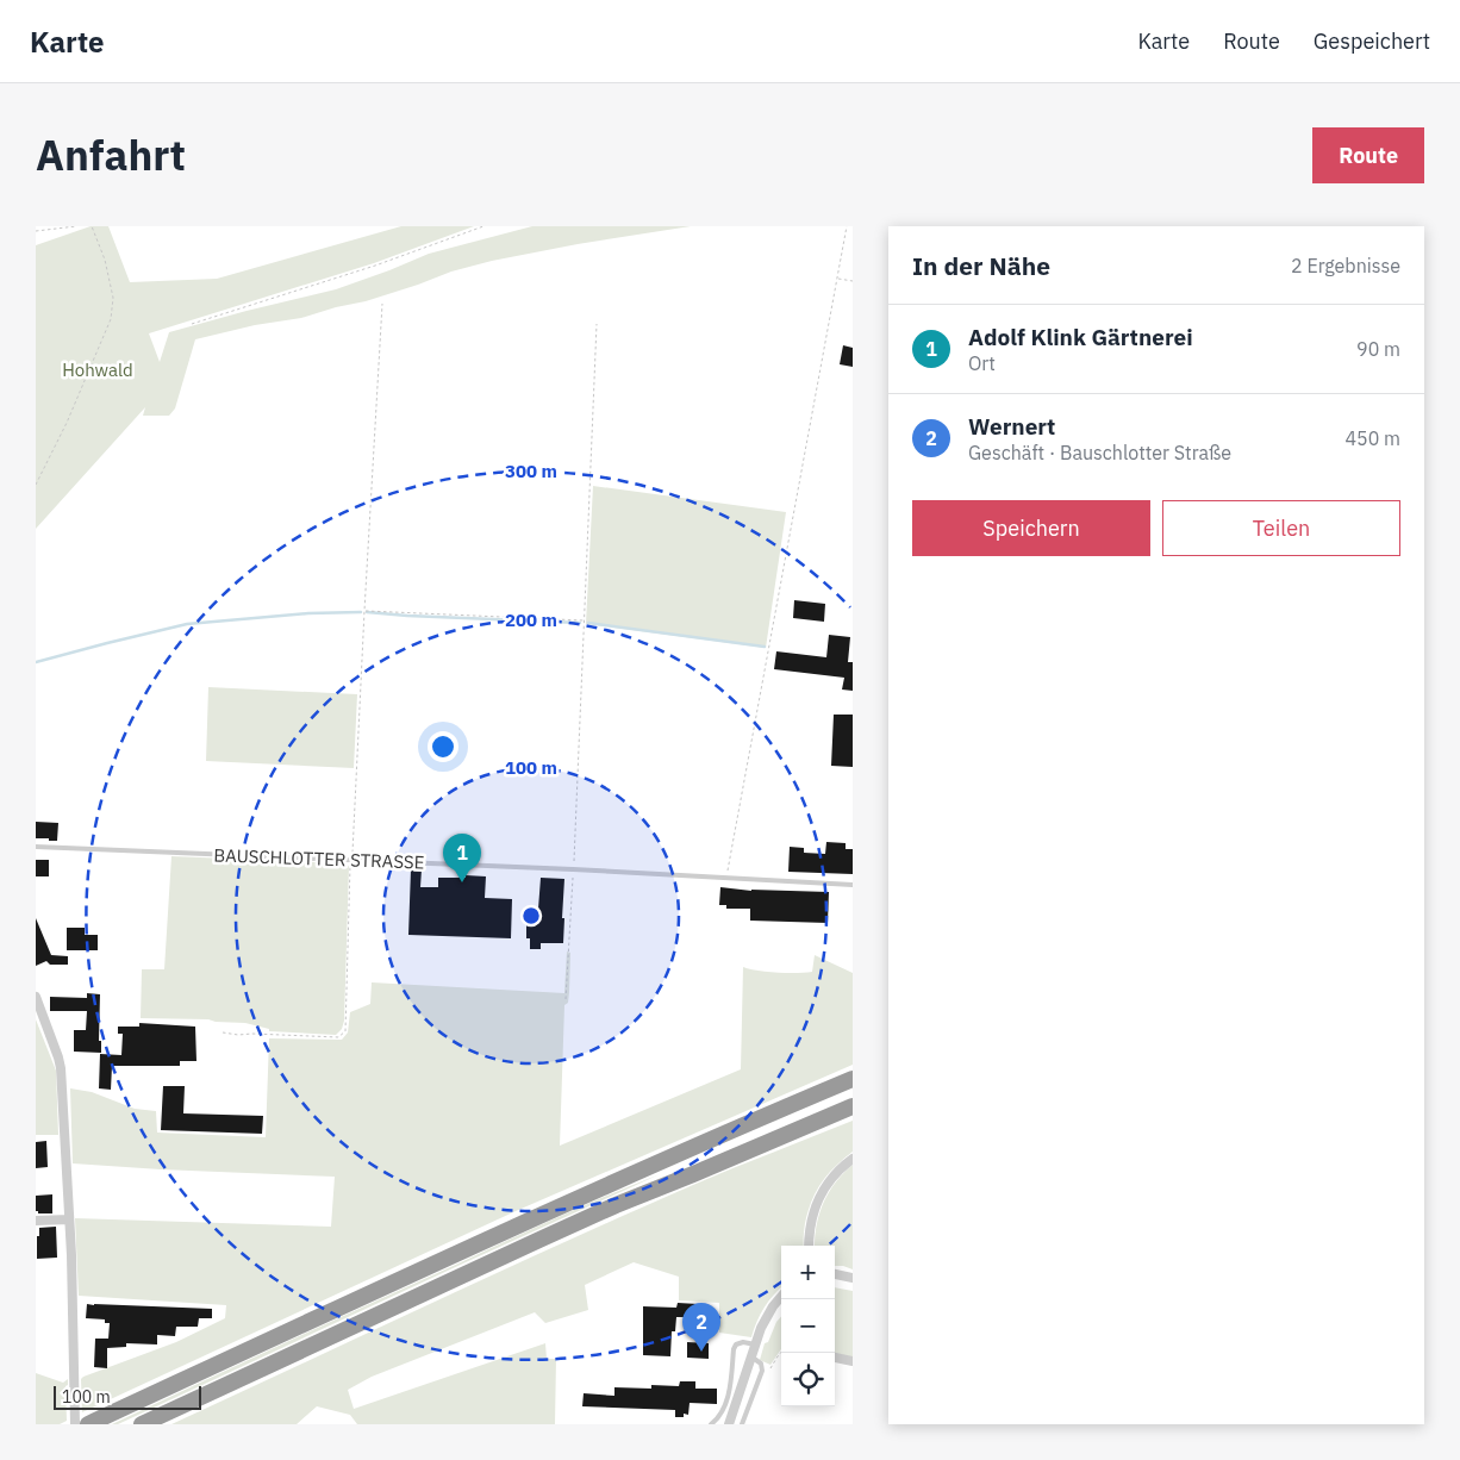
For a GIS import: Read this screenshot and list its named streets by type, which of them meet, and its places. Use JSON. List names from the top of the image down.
{
  "streets": {
    "lane": ["BAUSCHLOTTER STRASSE"]
  },
  "parks": ["Hohwald"],
  "scale_bar": "100 m",
  "page": {
    "header": "Karte",
    "nav": ["Karte", "Route", "Gespeichert"],
    "title": "Anfahrt",
    "buttons": [
      "Route",
      ["Speichern", "Teilen"]
    ],
    "heading": ["In der Nähe", "2 Ergebnisse"],
    "list": [
      {
        "mark": "1",
        "name": "Adolf Klink Gärtnerei",
        "note": "Ort",
        "value": "90 m"
      },
      {
        "mark": "2",
        "name": "Wernert",
        "note": "Geschäft · Bauschlotter Straße",
        "value": "450 m"
      }
    ],
    "pins": ["1", "2"],
    "map_buttons": ["+", "−"],
    "scale": "100 m"
  },
  "rings": ["300 m", "200 m", "100 m"]
}
